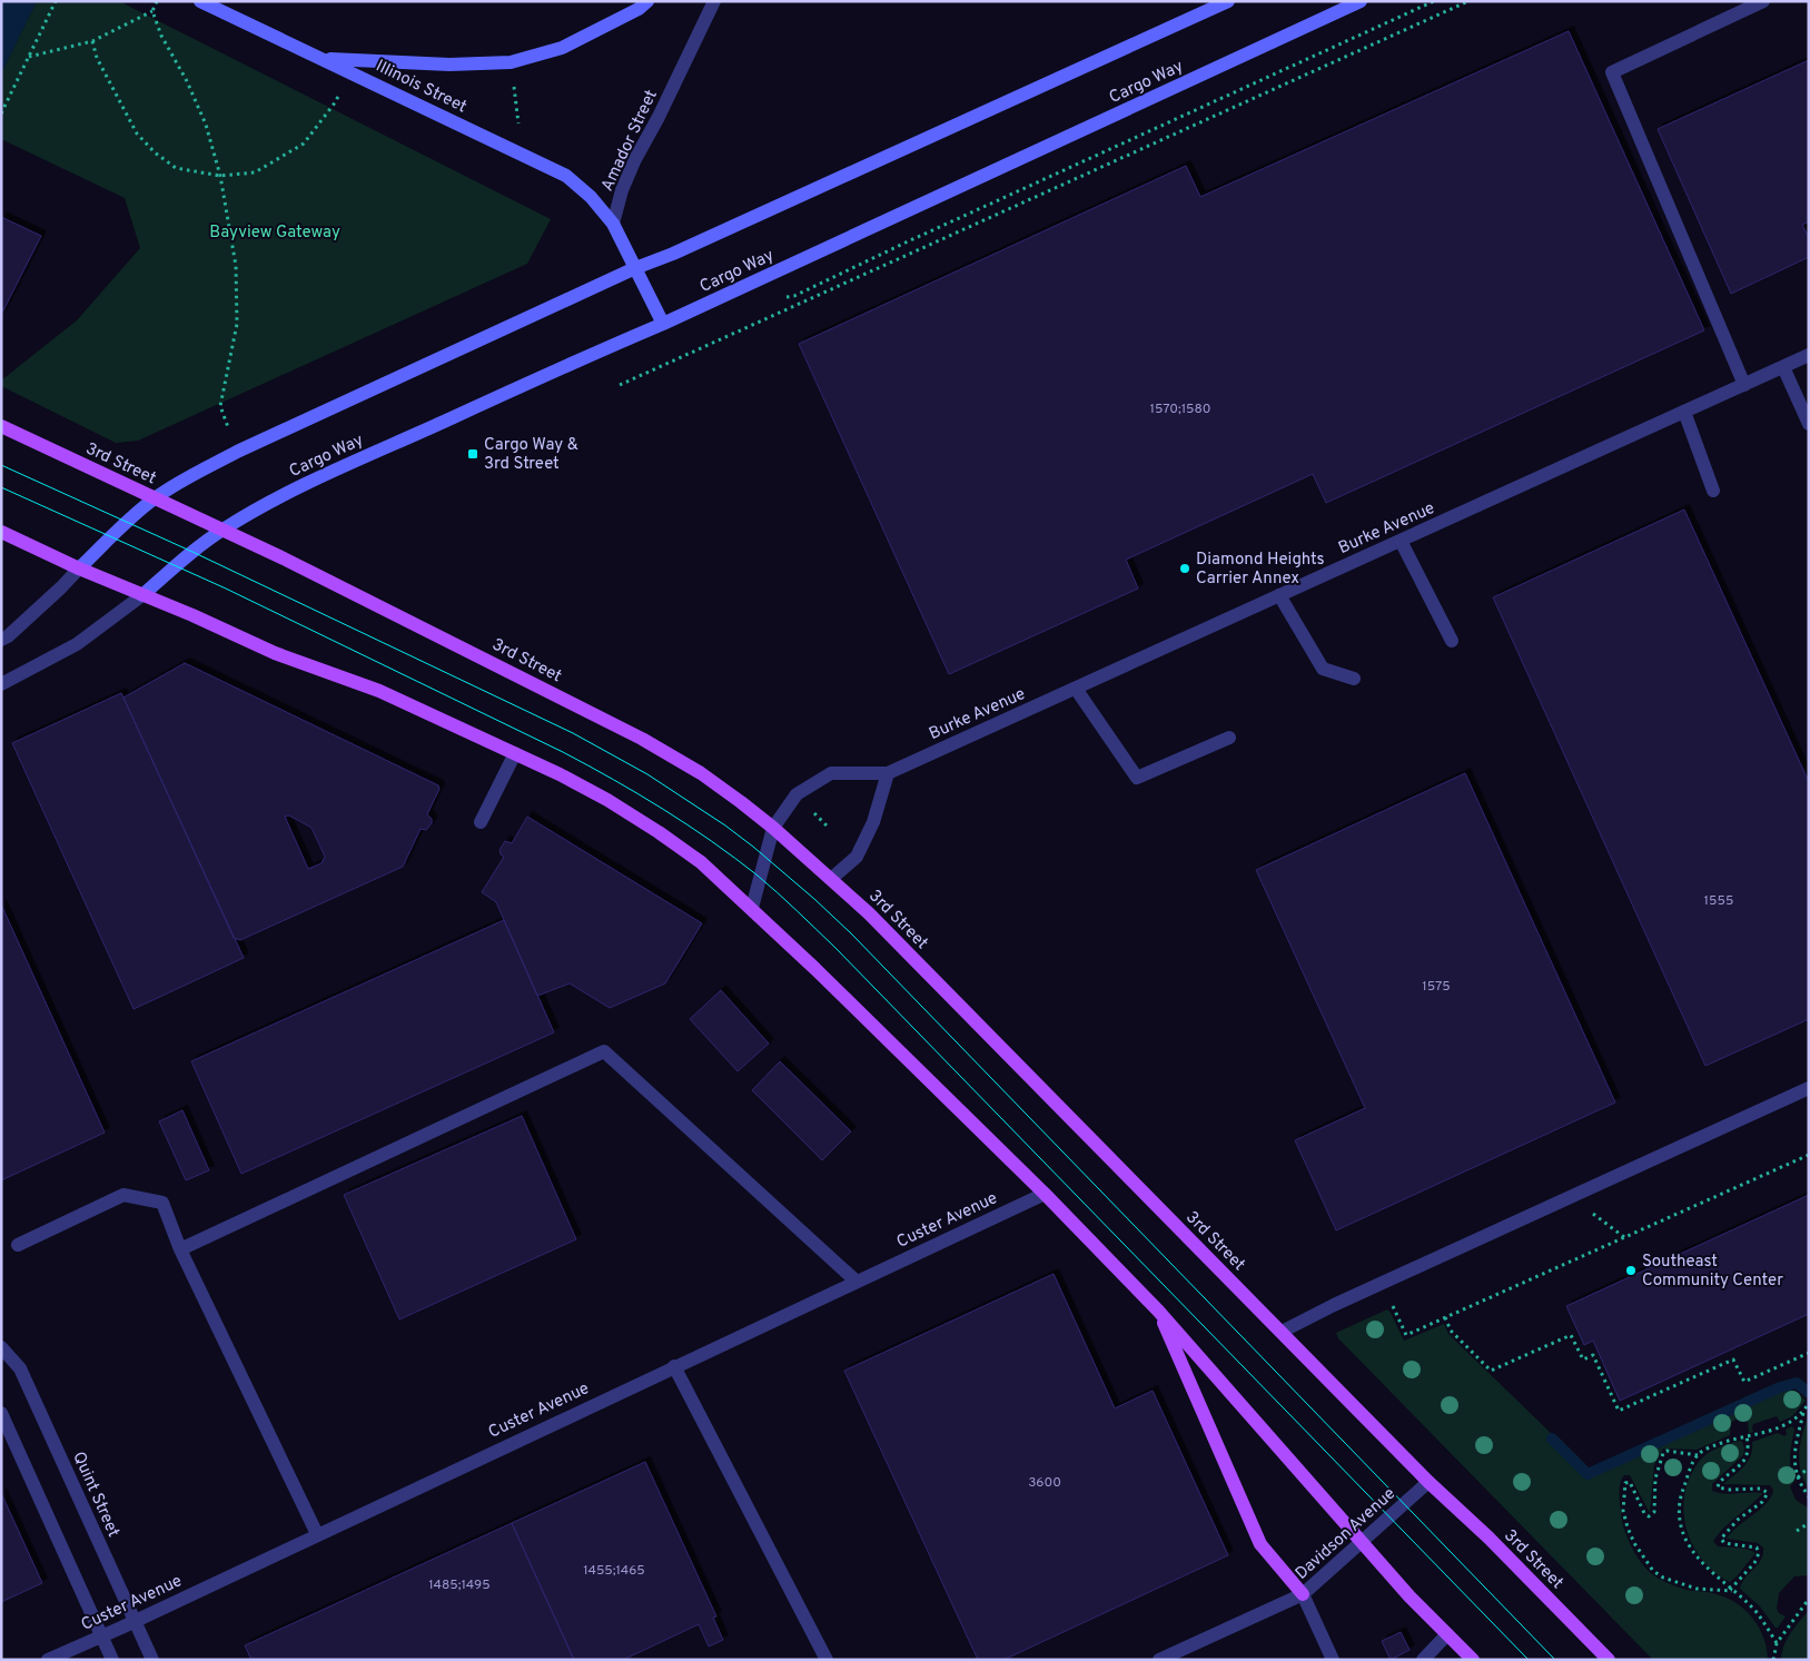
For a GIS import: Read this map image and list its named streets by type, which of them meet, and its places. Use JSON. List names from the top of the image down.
{
  "streets": {
    "main road": ["Cargo Way", "Illinois Street", "3rd Street"],
    "street": [
      "Amador Street",
      "Burke Avenue",
      "Custer Avenue",
      "Quint Street",
      "Davidson Avenue"
    ]
  },
  "crossings": [
    ["Cargo Way", "3rd Street"],
    ["Illinois Street", "Amador Street"],
    ["3rd Street", "Burke Avenue"],
    ["3rd Street", "Davidson Avenue"],
    ["Custer Avenue", "Quint Street"]
  ],
  "parks": ["Bayview Gateway"],
  "places": {
    "transit": ["Cargo Way & 3rd Street"],
    "other": ["Diamond Heights Carrier Annex", "Southeast Community Center"]
  },
  "house_numbers": [
    "1570;1580",
    "1555",
    "1575",
    "3600",
    "1455;1465",
    "1485;1495"
  ]
}
